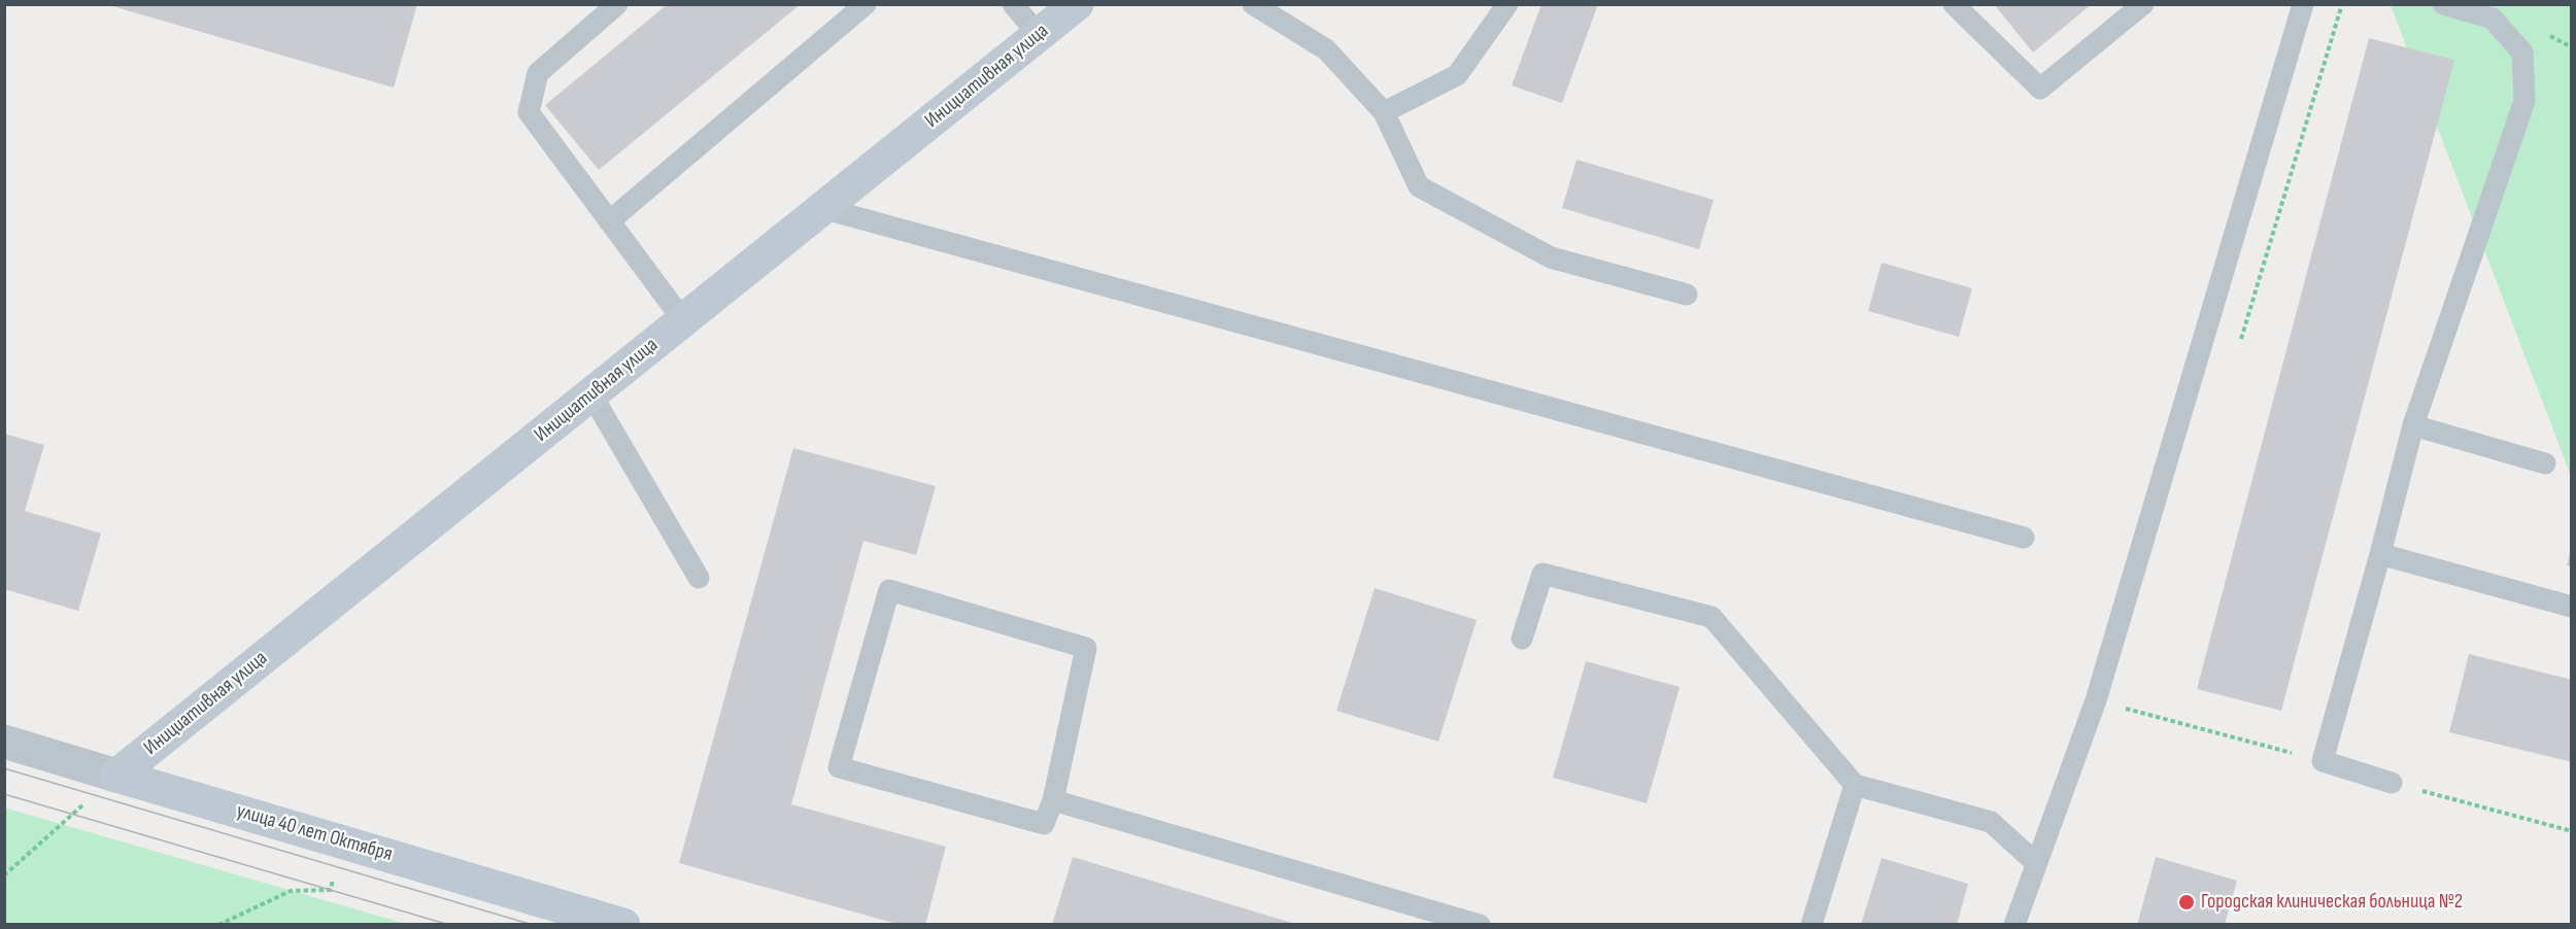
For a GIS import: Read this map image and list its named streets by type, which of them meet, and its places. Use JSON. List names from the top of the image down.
{
  "streets": {
    "main road": ["Инициативная улица", "улица 40 лет Октября"]
  },
  "crossings": [
    ["Инициативная улица", "улица 40 лет Октября"]
  ],
  "places": ["Городская клиническая больница №2"]
}
